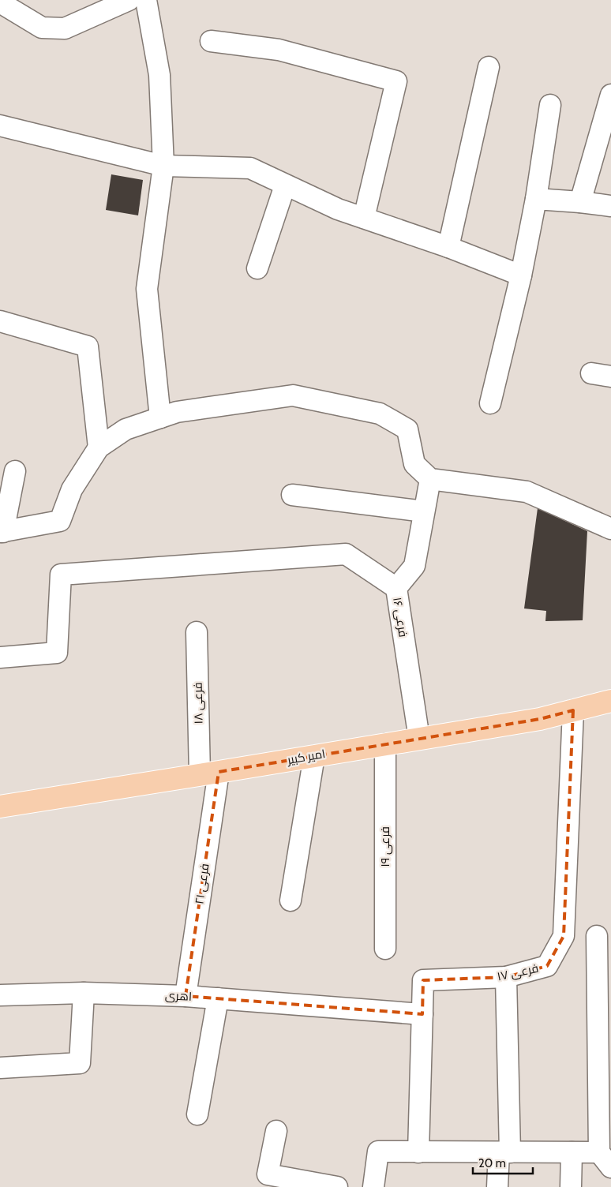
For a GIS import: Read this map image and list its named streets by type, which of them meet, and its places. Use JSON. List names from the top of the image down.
{
  "streets": {
    "main road": ["امیر کبیر"],
    "street": [
      "فرعی ۱۶",
      "فرعی ۱۸",
      "فرعی ۱۹",
      "فرعی ۲۱",
      "فرعی ۱۷",
      "اهری"
    ]
  },
  "crossings": [
    ["فرعی ۱۶", "امیر کبیر"],
    ["فرعی ۱۸", "امیر کبیر"],
    ["فرعی ۱۸", "فرعی ۲۱"],
    ["امیر کبیر", "فرعی ۱۹"],
    ["امیر کبیر", "فرعی ۲۱"],
    ["امیر کبیر", "فرعی ۱۷"],
    ["فرعی ۲۱", "اهری"],
    ["فرعی ۱۷", "اهری"]
  ],
  "scale_bar": "20 m"
}
